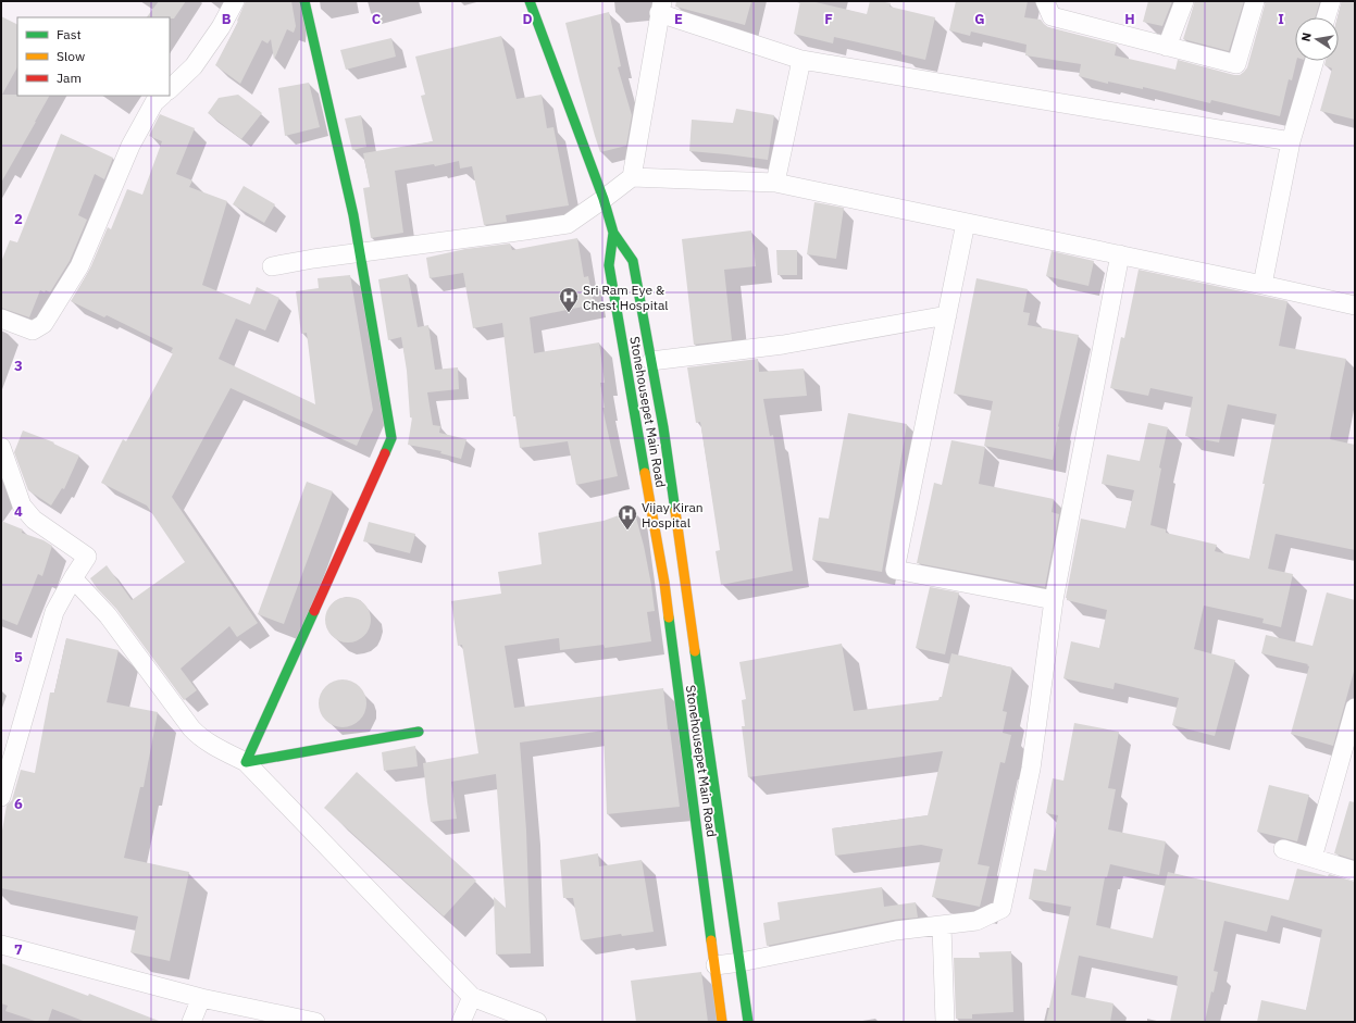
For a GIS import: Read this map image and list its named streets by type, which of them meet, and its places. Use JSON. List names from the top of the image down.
{
  "streets": {
    "main road": ["Stonehousepet Main Road"]
  },
  "places": {
    "hospital": ["Sri Ram Eye & Chest Hospital", "Vijay Kiran Hospital"]
  },
  "legend": ["Fast", "Slow", "Jam"],
  "north": "left",
  "grid": {
    "columns": [
      "B",
      "C",
      "D",
      "E",
      "F",
      "G",
      "H",
      "I"
    ],
    "rows": [
      "2",
      "3",
      "4",
      "5",
      "6",
      "7"
    ]
  }
}
